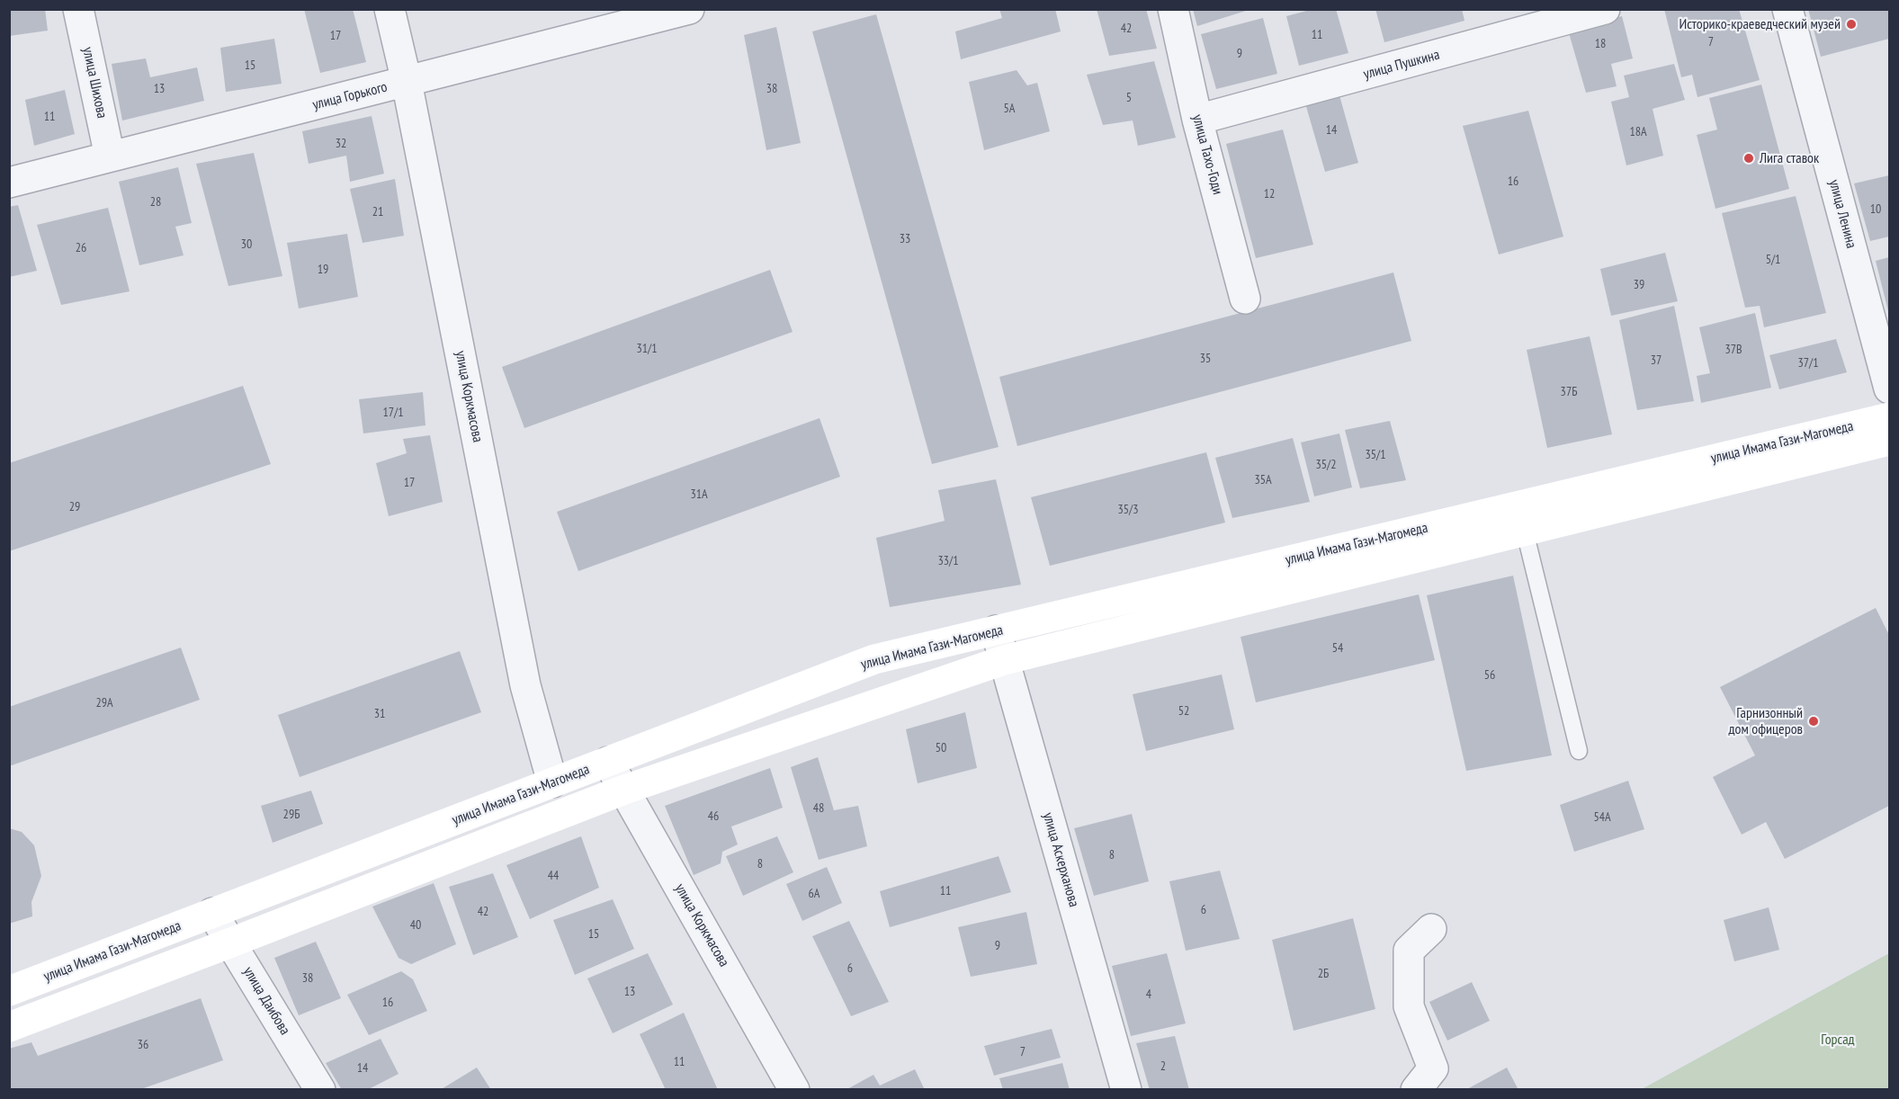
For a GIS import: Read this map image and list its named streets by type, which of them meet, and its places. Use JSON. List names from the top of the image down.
{
  "streets": {
    "main road": ["улица Имама Гази-Магомеда"],
    "street": [
      "улица Пушкина",
      "улица Шихова",
      "улица Горького",
      "улица Тахо-Годи",
      "улица Ленина",
      "улица Коркмасова",
      "улица Аскерханова",
      "улица Даибова"
    ]
  },
  "crossings": [
    ["улица Пушкина", "улица Тахо-Годи"],
    ["улица Шихова", "улица Горького"],
    ["улица Горького", "улица Коркмасова"],
    ["улица Коркмасова", "улица Имама Гази-Магомеда"],
    ["улица Имама Гази-Магомеда", "улица Аскерханова"],
    ["улица Имама Гази-Магомеда", "улица Даибова"]
  ],
  "parks": ["Горсад"],
  "places": ["Историко-краеведческий музей", "Лига ставок", "Гарнизонный дом офицеров"],
  "house_numbers": [
    "42",
    "11",
    "17",
    "7",
    "18",
    "9",
    "15",
    "13",
    "38",
    "5",
    "5А",
    "11",
    "14",
    "18А",
    "32",
    "16",
    "12",
    "28",
    "10",
    "21",
    "33",
    "30",
    "26",
    "5/1",
    "19",
    "39",
    "31/1",
    "37В",
    "35",
    "37",
    "37/1",
    "37Б",
    "17/1",
    "35/1",
    "35/2",
    "35А",
    "17",
    "31А",
    "29",
    "35/3",
    "33/1",
    "54",
    "56",
    "29А",
    "52",
    "31",
    "50",
    "48",
    "29Б",
    "46",
    "54А",
    "8",
    "8",
    "44",
    "11",
    "6А",
    "6",
    "42",
    "40",
    "15",
    "9",
    "6",
    "2Б",
    "38",
    "13",
    "4",
    "16",
    "36",
    "7",
    "11",
    "2",
    "14"
  ]
}
